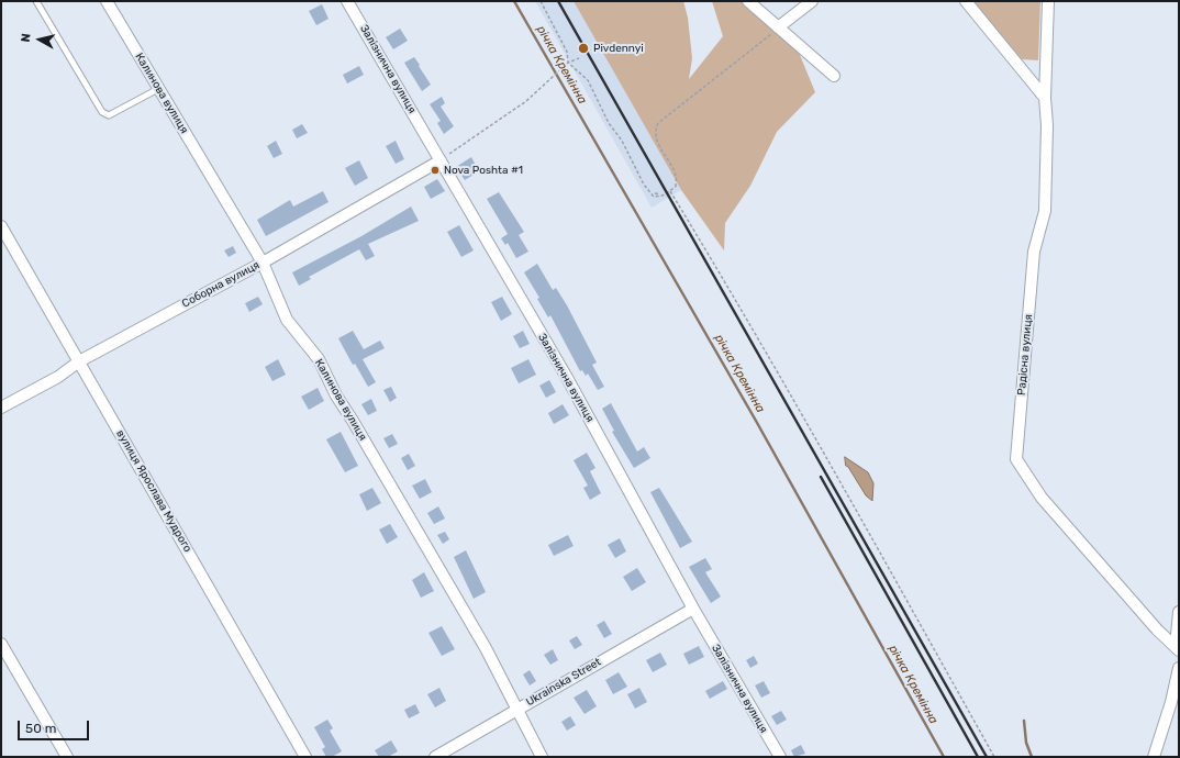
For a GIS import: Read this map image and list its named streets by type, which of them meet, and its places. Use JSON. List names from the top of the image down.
{
  "streets": {
    "street": [
      "Залізнична вулиця",
      "Калинова вулиця",
      "Соборна вулиця",
      "Радісна вулиця",
      "вулиця Ярослава Мудрого",
      "Ukrainska Street"
    ]
  },
  "crossings": [
    ["Залізнична вулиця", "Соборна вулиця"],
    ["Залізнична вулиця", "Ukrainska Street"],
    ["Калинова вулиця", "Соборна вулиця"],
    ["Калинова вулиця", "Ukrainska Street"],
    ["Соборна вулиця", "вулиця Ярослава Мудрого"]
  ],
  "water": ["річка Кремінна"],
  "places": ["Pivdennyi", "Nova Poshta #1"],
  "scale_bar": "50 m",
  "north": "left"
}
